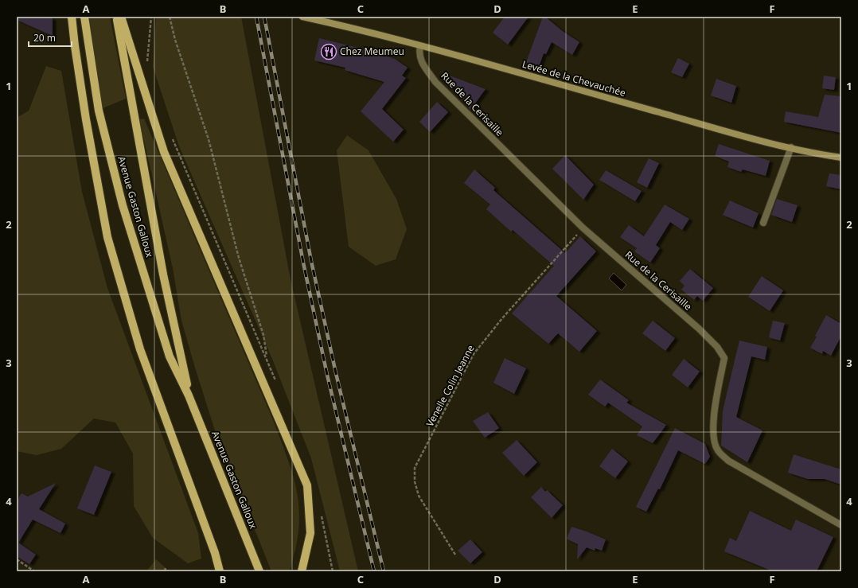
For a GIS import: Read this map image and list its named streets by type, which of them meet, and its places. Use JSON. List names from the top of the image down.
{
  "streets": {
    "main road": ["Avenue Gaston Galloux"],
    "street": ["Levée de la Chevauchée", "Rue de la Cerisaille"],
    "path": ["Venelle Colin Jeanne"]
  },
  "crossings": [
    ["Levée de la Chevauchée", "Rue de la Cerisaille"],
    ["Rue de la Cerisaille", "Venelle Colin Jeanne"]
  ],
  "places": {
    "restaurant": ["Chez Meumeu"]
  },
  "scale_bar": "20 m",
  "grid": {
    "columns": [
      "A",
      "B",
      "C",
      "D",
      "E",
      "F"
    ],
    "rows": [
      "1",
      "2",
      "3",
      "4"
    ]
  }
}
